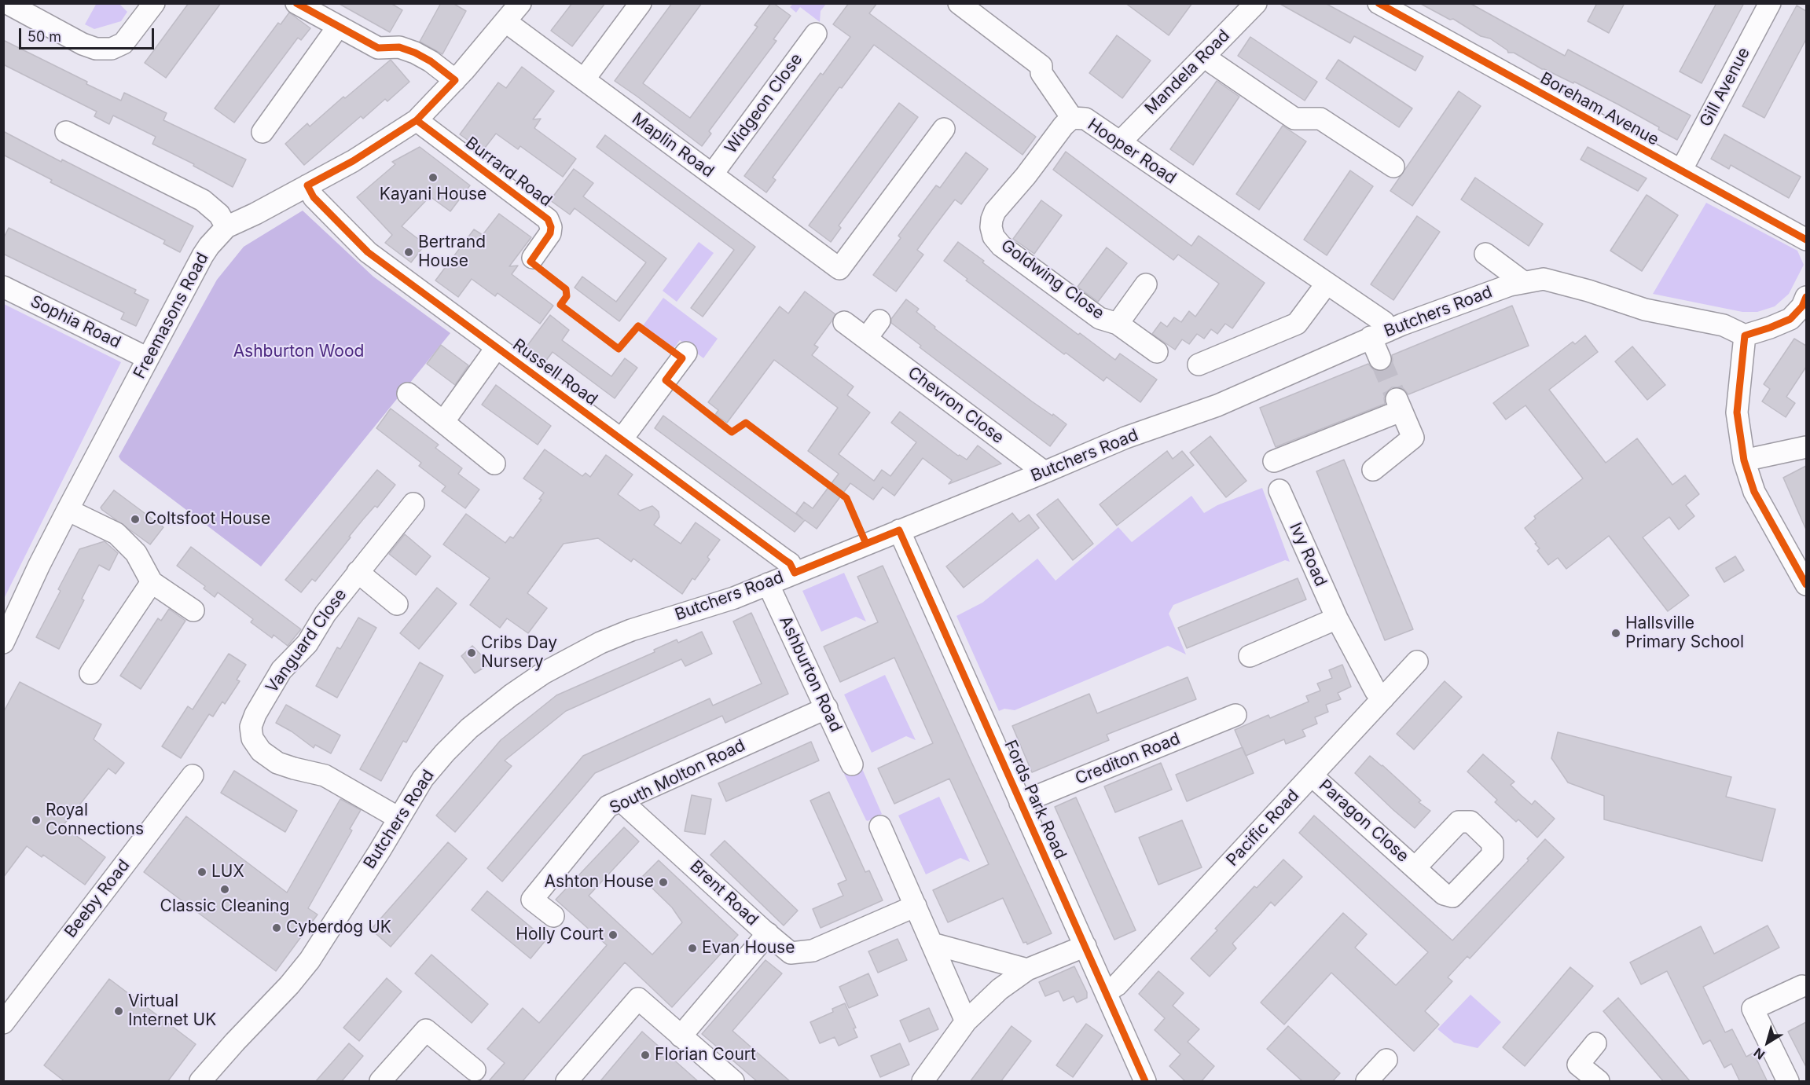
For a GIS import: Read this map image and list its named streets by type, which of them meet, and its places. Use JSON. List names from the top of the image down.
{
  "streets": {
    "street": [
      "Mandela Road",
      "Gill Avenue",
      "Widgeon Close",
      "Boreham Avenue",
      "Maplin Road",
      "Hooper Road",
      "Burrard Road",
      "Goldwing Close",
      "Butchers Road",
      "Freemasons Road",
      "Sophia Road",
      "Russell Road",
      "Chevron Close",
      "Ivy Road",
      "Vanguard Close",
      "Ashburton Road",
      "Crediton Road",
      "South Molton Road",
      "Fords Park Road",
      "Paragon Close",
      "Pacific Road",
      "Brent Road",
      "Beeby Road"
    ]
  },
  "crossings": [
    ["Mandela Road", "Hooper Road"],
    ["Gill Avenue", "Boreham Avenue"],
    ["Widgeon Close", "Maplin Road"],
    ["Maplin Road", "Freemasons Road"],
    ["Hooper Road", "Goldwing Close"],
    ["Hooper Road", "Butchers Road"],
    ["Burrard Road", "Freemasons Road"],
    ["Butchers Road", "Russell Road"],
    ["Butchers Road", "Chevron Close"],
    ["Butchers Road", "Vanguard Close"],
    ["Butchers Road", "Ashburton Road"],
    ["Butchers Road", "Fords Park Road"],
    ["Freemasons Road", "Sophia Road"],
    ["Freemasons Road", "Russell Road"],
    ["Ivy Road", "Pacific Road"],
    ["Ashburton Road", "South Molton Road"],
    ["Crediton Road", "Fords Park Road"],
    ["South Molton Road", "Brent Road"],
    ["Fords Park Road", "Pacific Road"],
    ["Paragon Close", "Pacific Road"]
  ],
  "parks": ["Ashburton Wood"],
  "places": [
    "Kayani House",
    "Bertrand House",
    "Coltsfoot House",
    "Hallsville Primary School",
    "Cribs Day Nursery",
    "Royal Connections",
    "LUX",
    "Ashton House",
    "Classic Cleaning",
    "Cyberdog UK",
    "Holly Court",
    "Evan House",
    "Virtual Internet UK",
    "Florian Court"
  ],
  "scale_bar": "50 m",
  "north": "bottom left"
}
